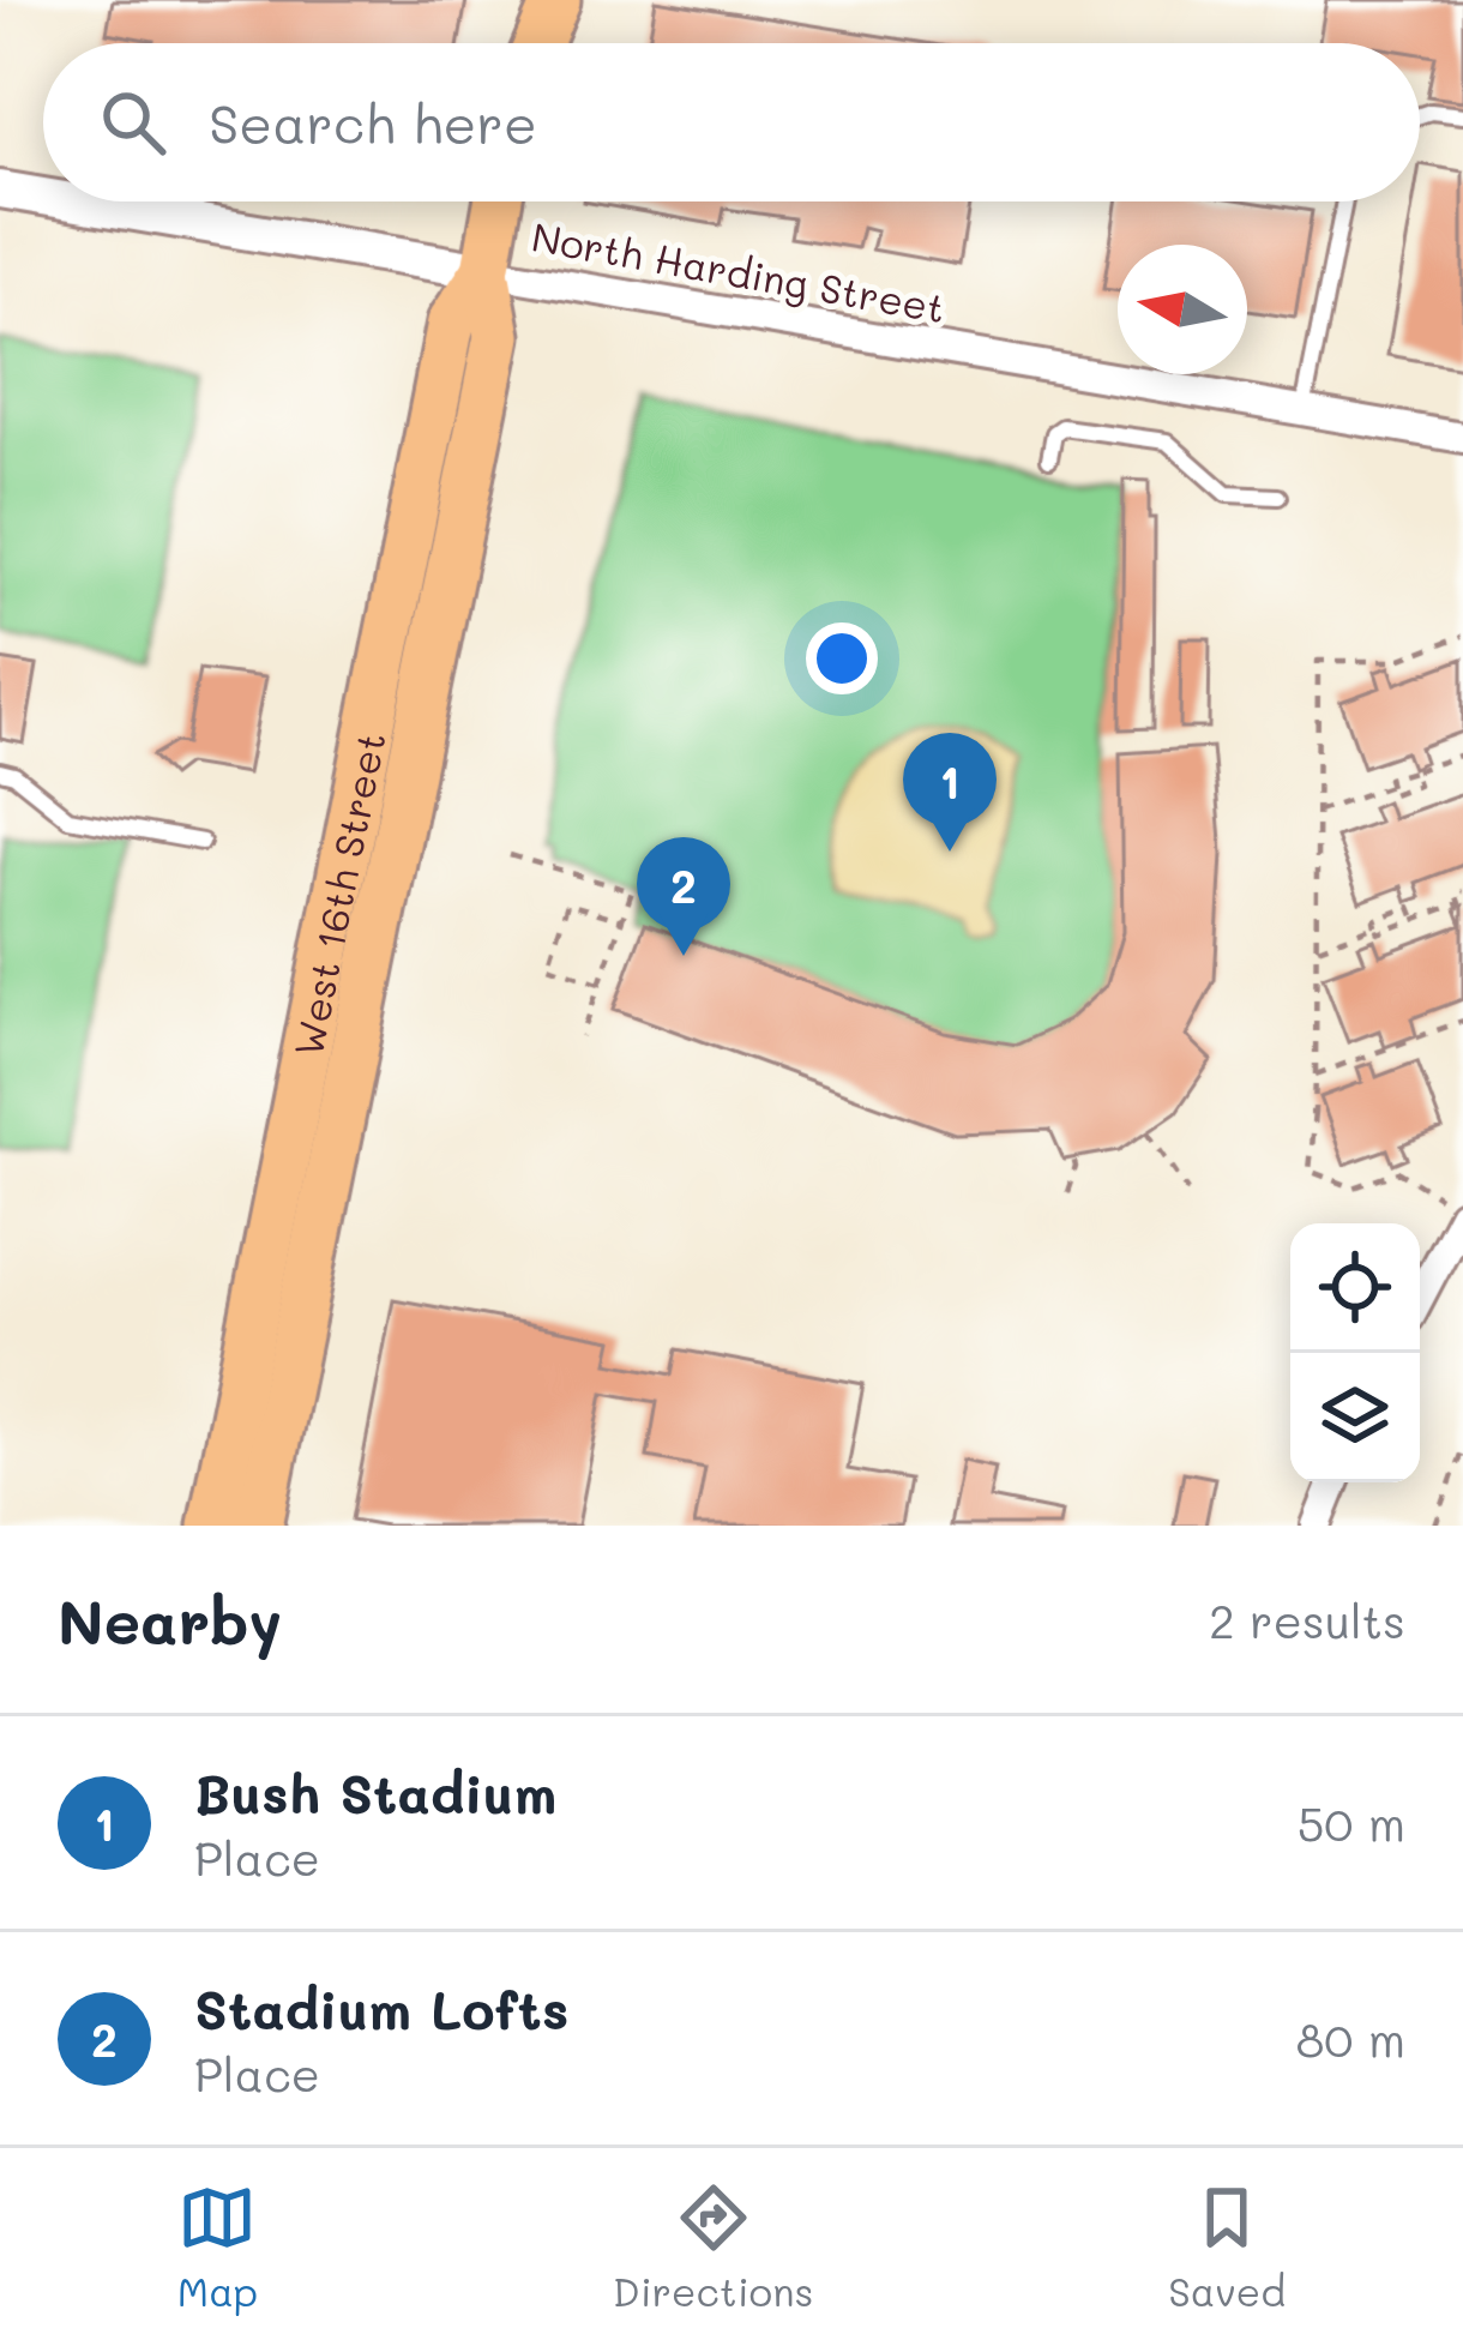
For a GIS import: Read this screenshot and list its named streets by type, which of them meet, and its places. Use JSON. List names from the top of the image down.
{
  "streets": {
    "main road": ["West 16th Street"],
    "street": ["North Harding Street"]
  },
  "crossings": [
    ["North Harding Street", "West 16th Street"]
  ],
  "north": "left",
  "page": {
    "search": "Search here",
    "pins": ["1", "2"],
    "heading": ["Nearby", "2 results"],
    "list": [
      {
        "mark": "1",
        "name": "Bush Stadium",
        "note": "Place",
        "value": "50 m"
      },
      {
        "mark": "2",
        "name": "Stadium Lofts",
        "note": "Place",
        "value": "80 m"
      }
    ],
    "nav": ["Map", "Directions", "Saved"]
  }
}
